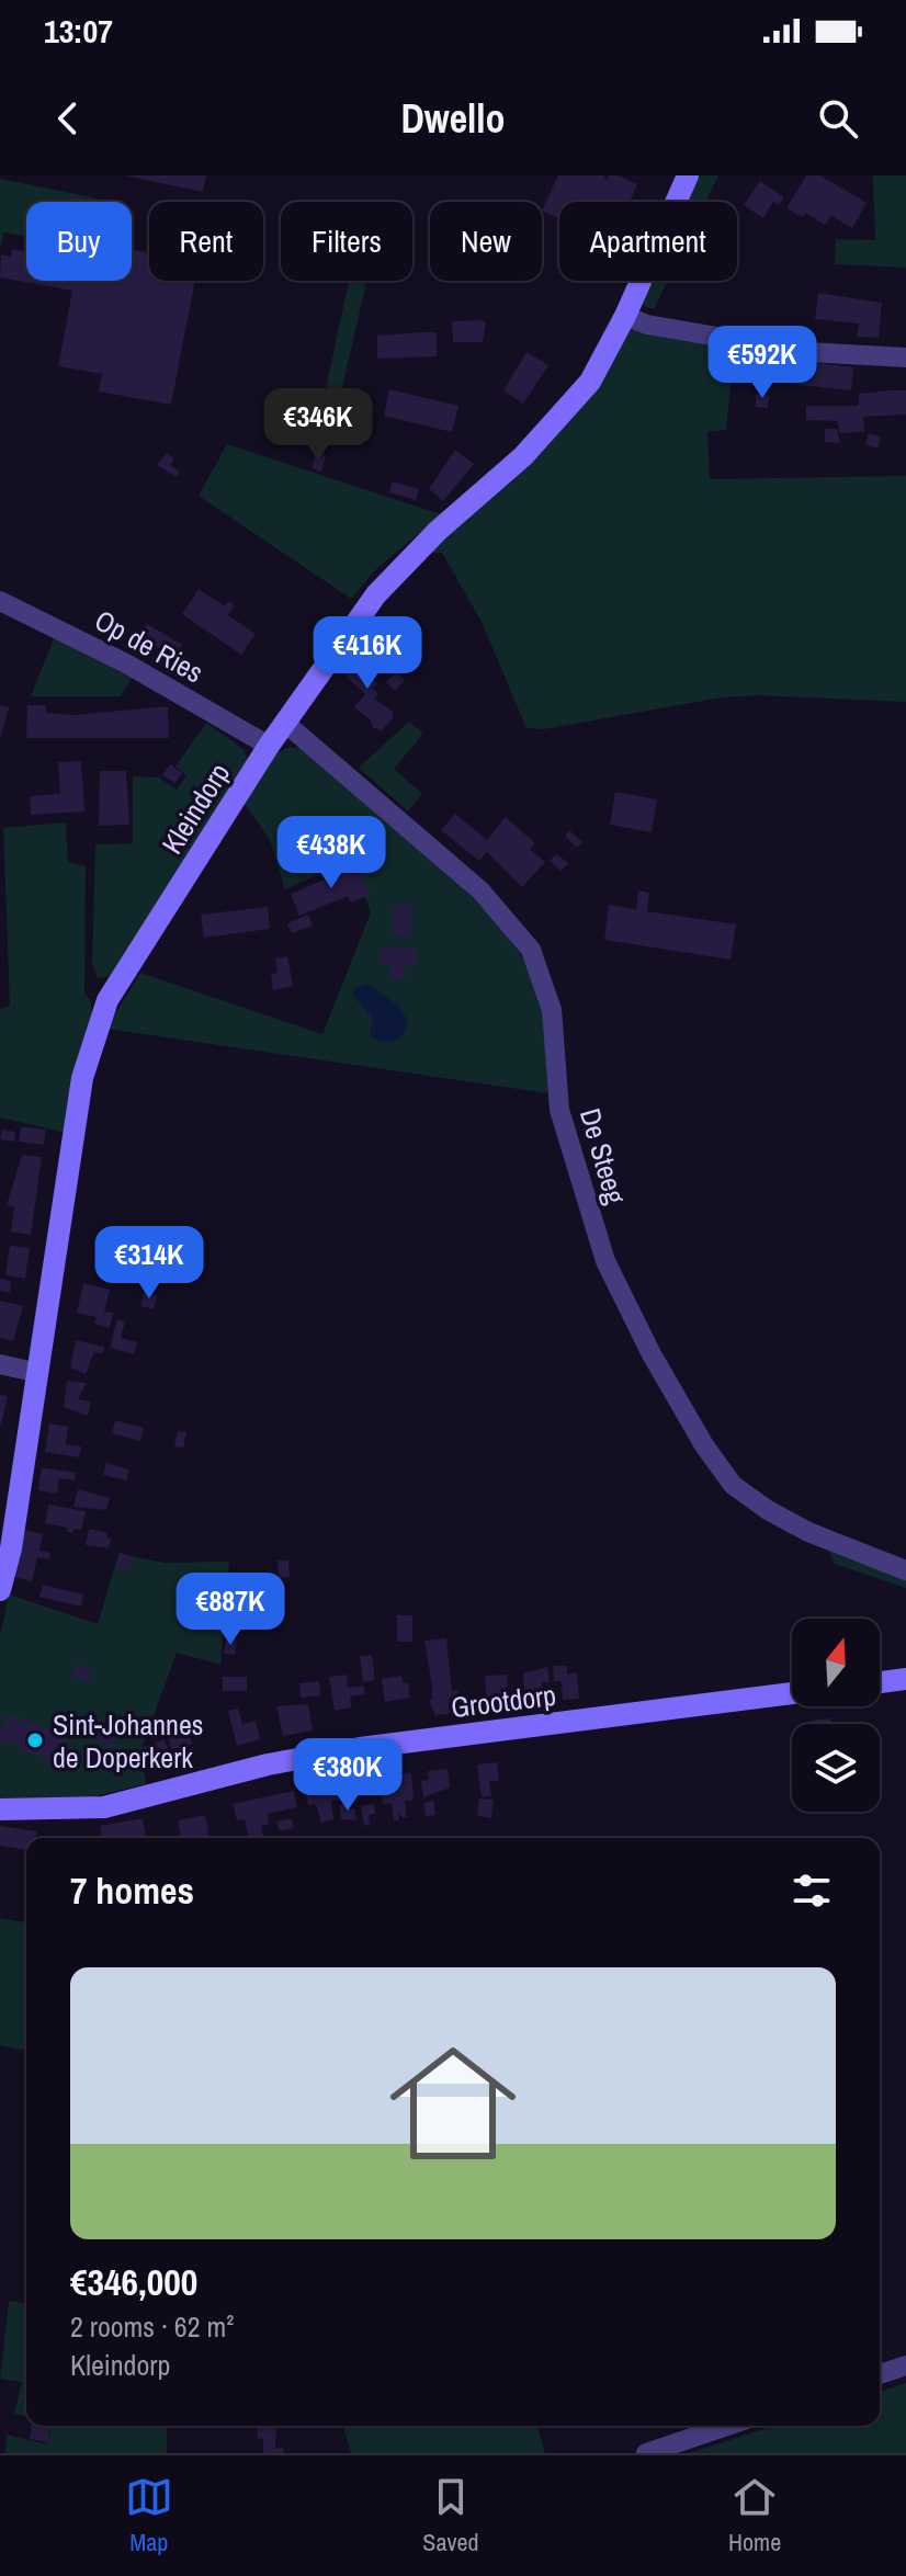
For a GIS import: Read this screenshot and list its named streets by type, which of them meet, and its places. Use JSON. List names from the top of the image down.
{
  "streets": {
    "street": [
      "Op de Ries",
      "Kleindorp",
      "De Steeg",
      "Grootdorp"
    ]
  },
  "crossings": [
    ["Op de Ries", "Kleindorp"],
    ["Kleindorp", "De Steeg"]
  ],
  "places": ["Sint-Johannes de Doperkerk"],
  "north": "top",
  "page": {
    "status": "13:07",
    "header": "Dwello",
    "chip": [
      "Buy",
      "Rent",
      "Filters",
      "New",
      "Apartment"
    ],
    "price": [
      "€592K",
      "€346K",
      "€416K",
      "€438K",
      "€314K",
      "€887K",
      "€380K"
    ],
    "heading": "7 homes",
    "list": [
      {
        "name": "€346,000",
        "note": "2 rooms · 62 m² · Kleindorp"
      }
    ],
    "tabs": ["Map", "Saved", "Home"]
  }
}
